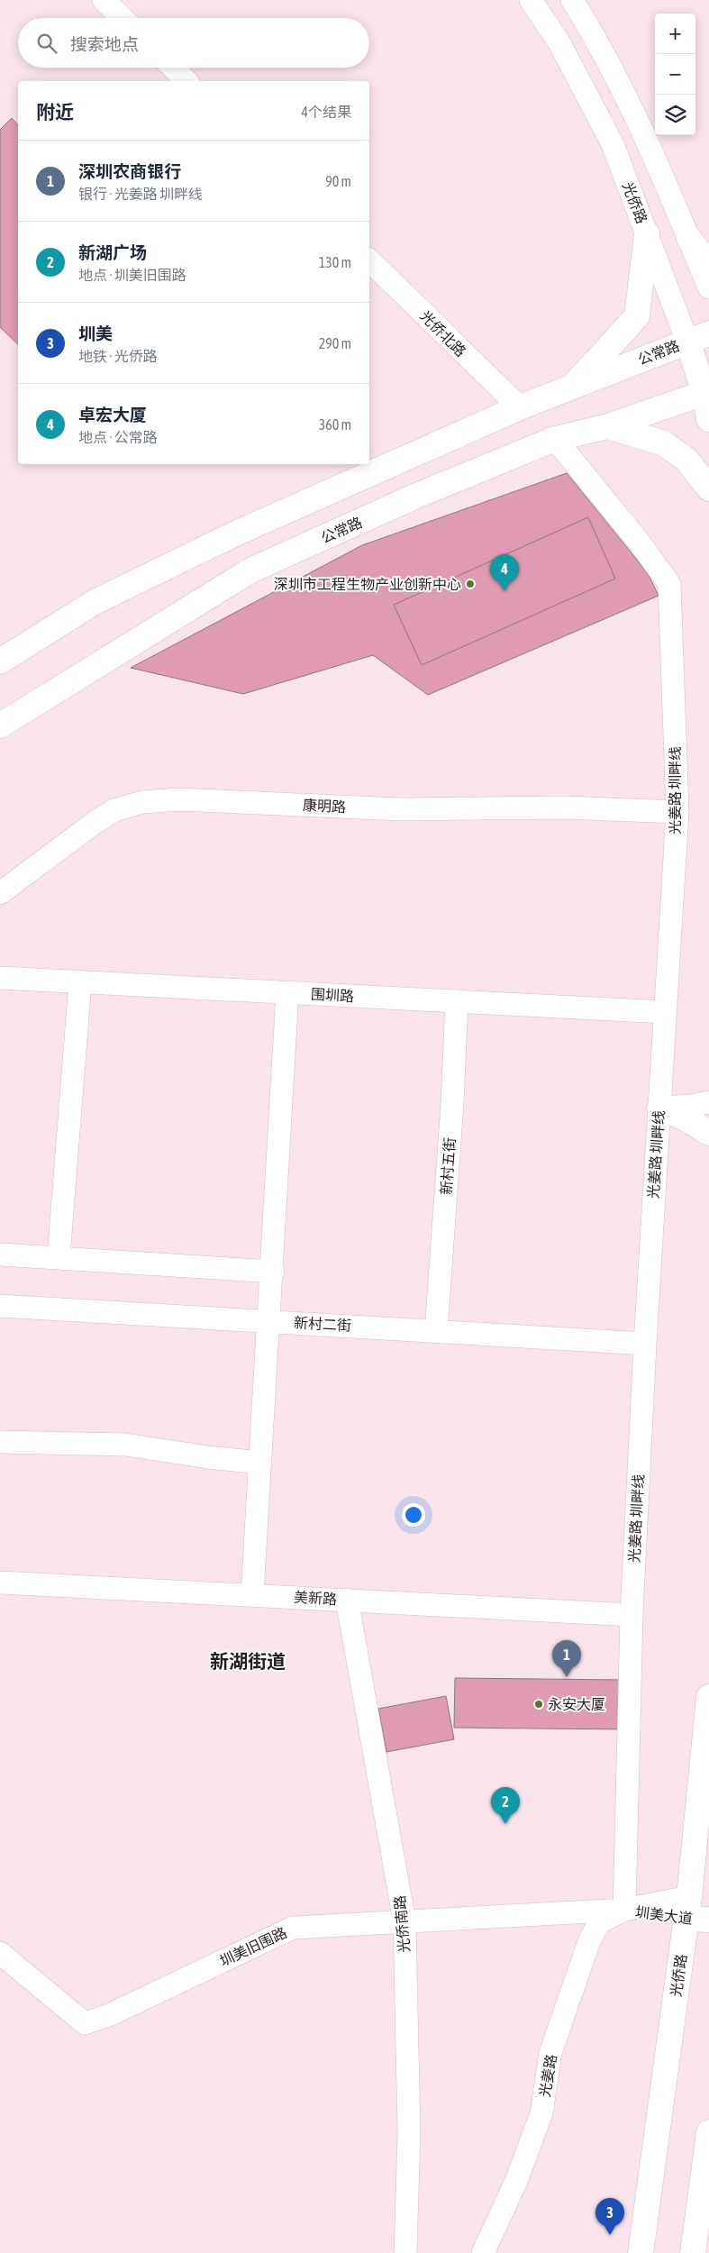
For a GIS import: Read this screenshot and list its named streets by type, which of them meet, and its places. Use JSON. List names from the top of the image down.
{
  "streets": {
    "main road": ["光侨路", "公常路"],
    "street": [
      "光侨北路",
      "光姜路 圳畔线",
      "康明路",
      "围圳路",
      "新村五街",
      "新村二街",
      "美新路",
      "圳美大道",
      "光侨南路",
      "圳美旧围路",
      "光姜路"
    ]
  },
  "crossings": [
    ["光侨路", "公常路"],
    ["光侨路", "圳美大道"],
    ["光侨北路", "公常路"],
    ["公常路", "光姜路 圳畔线"],
    ["光姜路 圳畔线", "康明路"],
    ["光姜路 圳畔线", "围圳路"],
    ["光姜路 圳畔线", "新村二街"],
    ["光姜路 圳畔线", "美新路"],
    ["光姜路 圳畔线", "圳美大道"],
    ["光姜路 圳畔线", "圳美旧围路"],
    ["光姜路 圳畔线", "光姜路"],
    ["围圳路", "新村五街"],
    ["新村五街", "新村二街"],
    ["美新路", "光侨南路"],
    ["圳美大道", "圳美旧围路"],
    ["圳美大道", "光姜路"],
    ["光侨南路", "圳美旧围路"],
    ["圳美旧围路", "光姜路"]
  ],
  "districts": ["新湖街道"],
  "places": ["深圳市工程生物产业创新中心", "永安大厦"],
  "page": {
    "map_buttons": ["+", "−"],
    "search": "搜索地点",
    "heading": ["附近", "4个结果"],
    "list": [
      {
        "mark": "1",
        "name": "深圳农商银行",
        "note": "银行 · 光姜路 圳畔线",
        "value": "90 m"
      },
      {
        "mark": "2",
        "name": "新湖广场",
        "note": "地点 · 圳美旧围路",
        "value": "130 m"
      },
      {
        "mark": "3",
        "name": "圳美",
        "note": "地铁 · 光侨路",
        "value": "290 m"
      },
      {
        "mark": "4",
        "name": "卓宏大厦",
        "note": "地点 · 公常路",
        "value": "360 m"
      }
    ],
    "pins": [
      "4",
      "1",
      "2",
      "3"
    ]
  }
}
